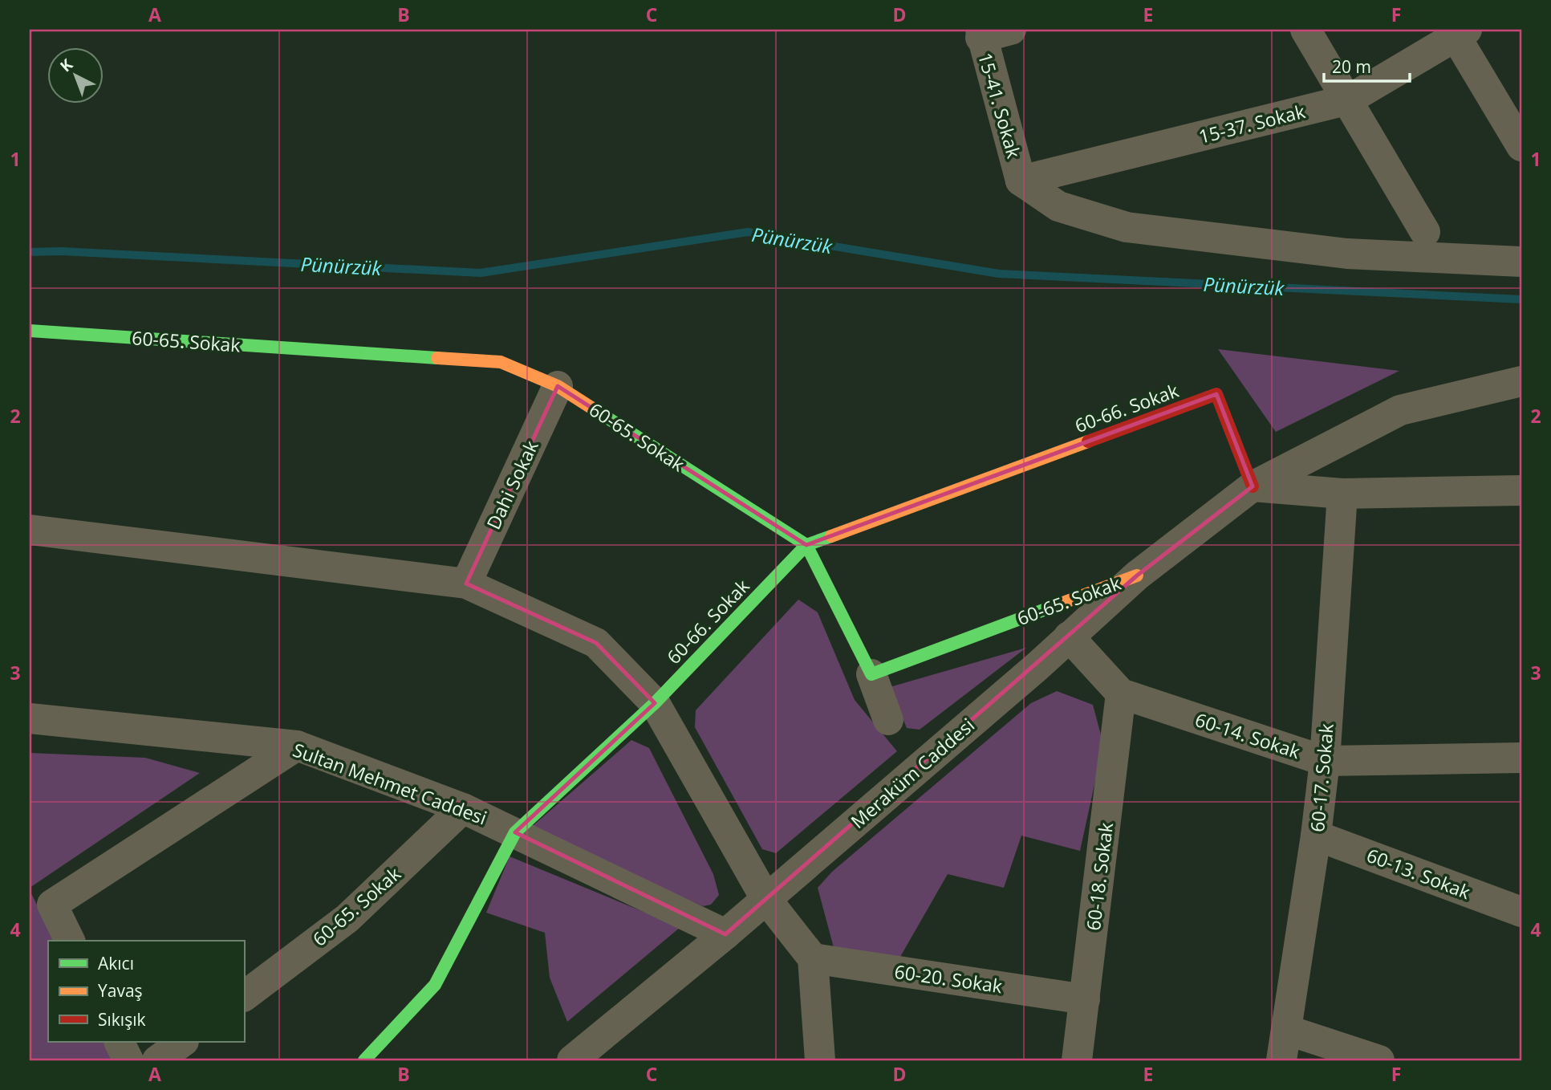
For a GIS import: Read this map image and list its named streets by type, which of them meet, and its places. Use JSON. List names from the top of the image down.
{
  "streets": {
    "street": [
      "15-41. Sokak",
      "15-37. Sokak",
      "60-65. Sokak",
      "60-66. Sokak",
      "Dahi Sokak",
      "60-14. Sokak",
      "Meraküm Caddesi",
      "60-17. Sokak",
      "Sultan Mehmet Caddesi",
      "60-13. Sokak",
      "60-18. Sokak",
      "60-20. Sokak"
    ]
  },
  "crossings": [
    ["15-41. Sokak", "15-37. Sokak"],
    ["60-65. Sokak", "60-66. Sokak"],
    ["60-65. Sokak", "Dahi Sokak"],
    ["60-65. Sokak", "Meraküm Caddesi"],
    ["60-65. Sokak", "Sultan Mehmet Caddesi"],
    ["60-66. Sokak", "Meraküm Caddesi"],
    ["60-66. Sokak", "Sultan Mehmet Caddesi"],
    ["60-14. Sokak", "Meraküm Caddesi"],
    ["60-14. Sokak", "60-17. Sokak"],
    ["60-14. Sokak", "60-18. Sokak"],
    ["Meraküm Caddesi", "Sultan Mehmet Caddesi"],
    ["60-17. Sokak", "60-13. Sokak"],
    ["60-18. Sokak", "60-20. Sokak"]
  ],
  "water": ["Pünürzük"],
  "legend": ["Akıcı", "Yavaş", "Sıkışık"],
  "scale_bar": "20 m",
  "north": "top left",
  "grid": {
    "columns": [
      "A",
      "B",
      "C",
      "D",
      "E",
      "F"
    ],
    "rows": [
      "1",
      "2",
      "3",
      "4"
    ]
  }
}
